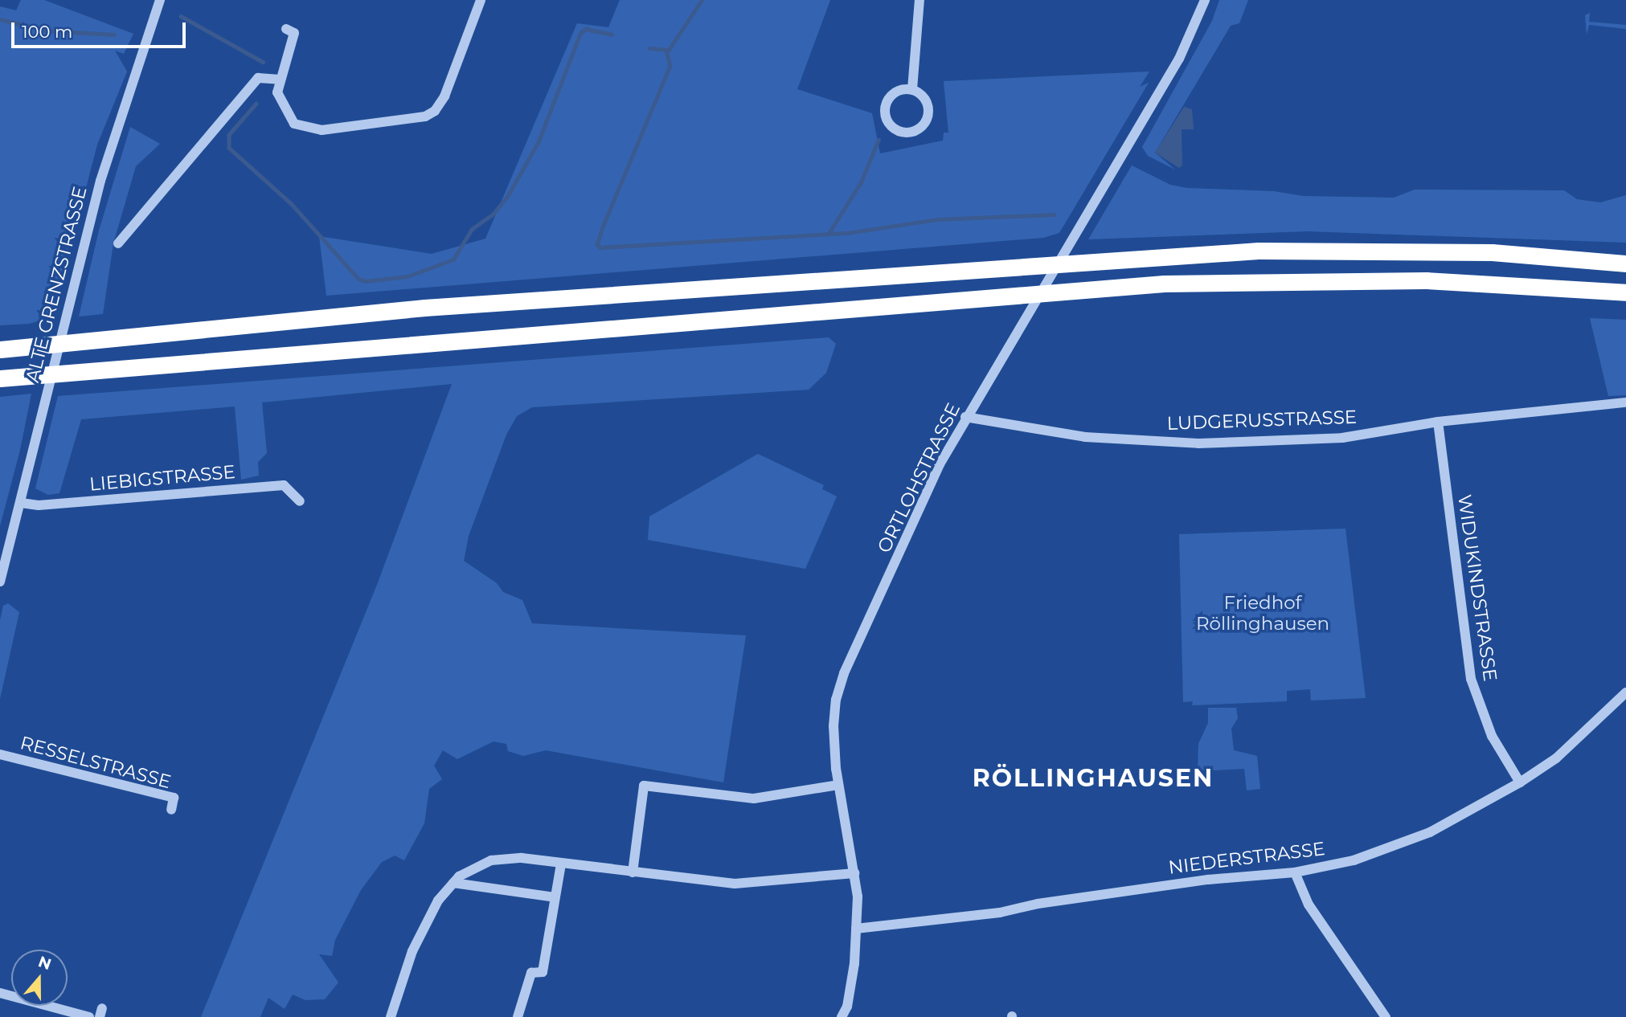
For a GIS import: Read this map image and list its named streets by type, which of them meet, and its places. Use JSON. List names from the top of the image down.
{
  "streets": {
    "street": [
      "ALTE GRENZSTRASSE",
      "LUDGERUSSTRASSE",
      "LIEBIGSTRASSE",
      "ORTLOHSTRASSE",
      "WIDUKINDSTRASSE",
      "RESSELSTRASSE",
      "NIEDERSTRASSE"
    ]
  },
  "crossings": [
    ["ALTE GRENZSTRASSE", "LIEBIGSTRASSE"],
    ["LUDGERUSSTRASSE", "ORTLOHSTRASSE"],
    ["LUDGERUSSTRASSE", "WIDUKINDSTRASSE"],
    ["ORTLOHSTRASSE", "NIEDERSTRASSE"],
    ["WIDUKINDSTRASSE", "NIEDERSTRASSE"]
  ],
  "districts": ["RÖLLINGHAUSEN"],
  "parks": ["Friedhof Röllinghausen"],
  "scale_bar": "100 m",
  "north": "top"
}
